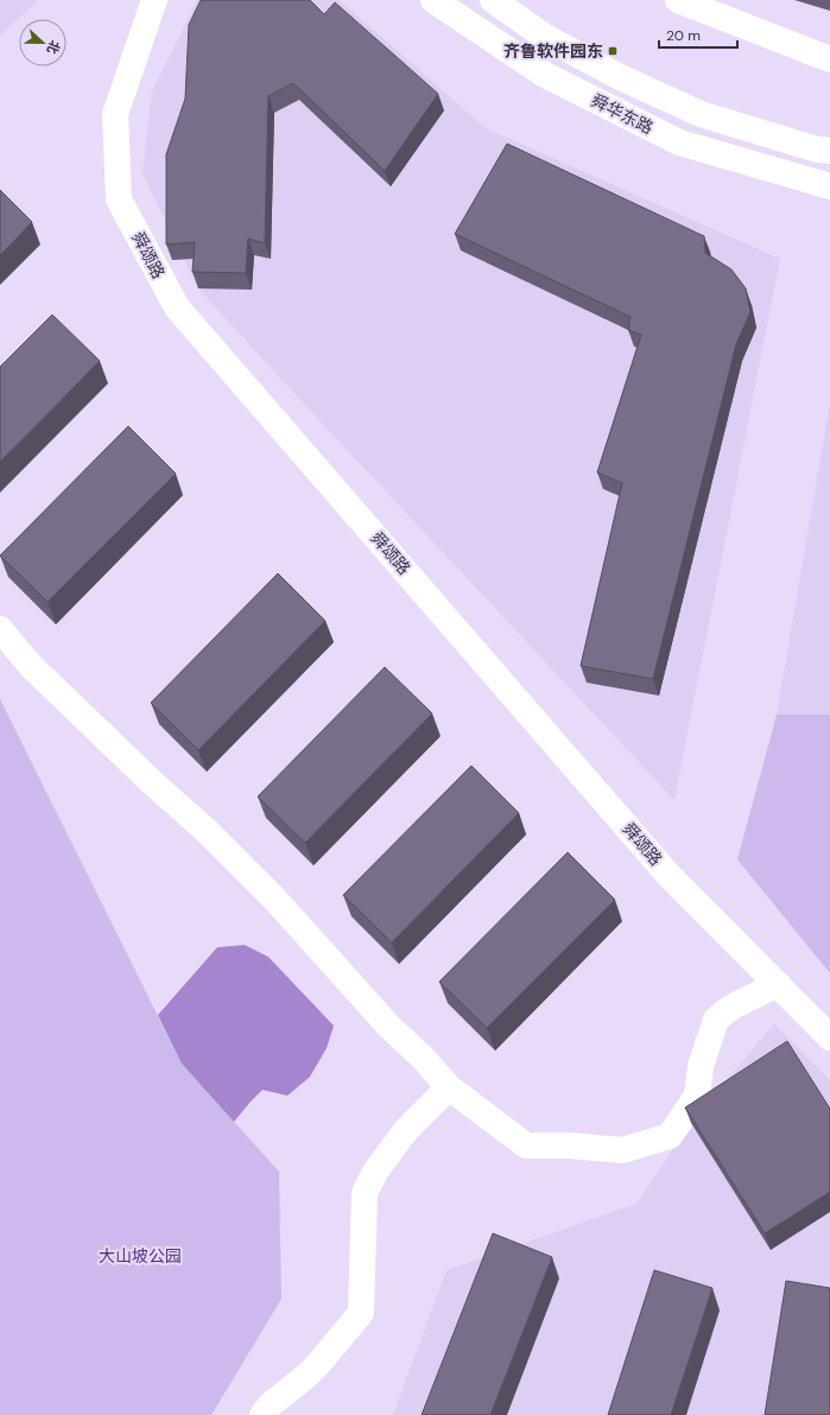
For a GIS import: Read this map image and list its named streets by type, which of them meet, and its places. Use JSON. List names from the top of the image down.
{
  "streets": {
    "street": ["舜华东路", "舜颂路"]
  },
  "parks": ["大山坡公园"],
  "places": {
    "transit": ["齐鲁软件园东"]
  },
  "scale_bar": "20 m",
  "north": "right"
}
